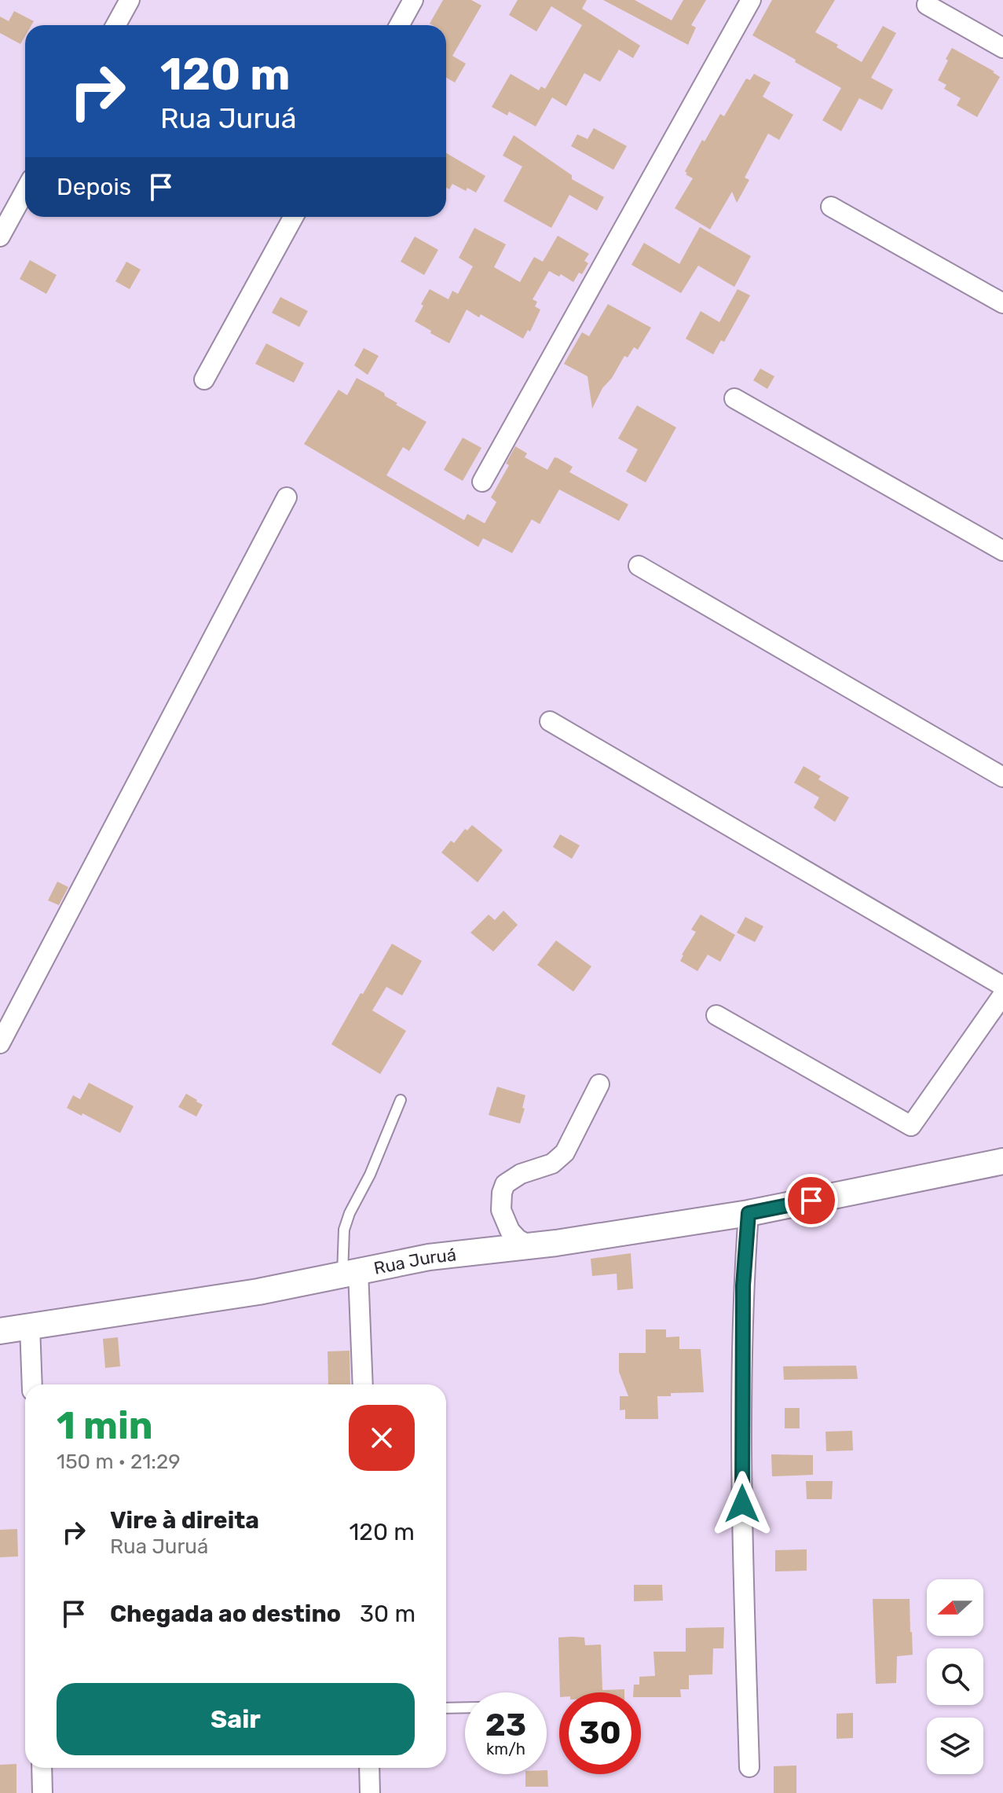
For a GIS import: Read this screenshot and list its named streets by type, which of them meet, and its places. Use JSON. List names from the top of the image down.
{
  "streets": {
    "street": ["Rua Juruá"]
  },
  "north": "left",
  "page": {
    "turn": ["120 m", "Rua Juruá"],
    "then": "Depois",
    "heading": ["1 min", "150 m · 21:29"],
    "list": [
      {
        "name": "Vire à direita",
        "note": "Rua Juruá",
        "value": "120 m"
      },
      {
        "name": "Chegada ao destino",
        "value": "30 m"
      }
    ],
    "buttons": "Sair",
    "speed": "23 km/h",
    "limit": "30"
  }
}
